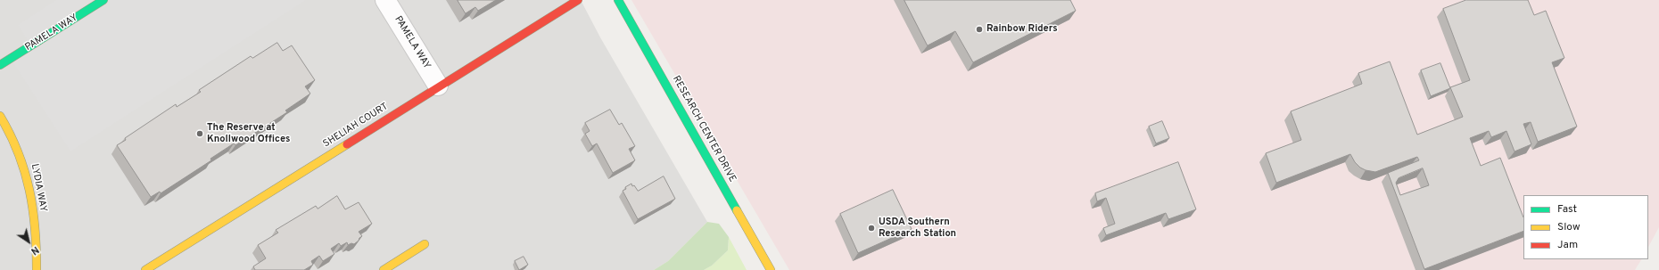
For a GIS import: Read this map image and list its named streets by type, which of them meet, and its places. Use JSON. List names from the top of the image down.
{
  "streets": {
    "street": [
      "PAMELA WAY",
      "SHELIAH COURT",
      "RESEARCH CENTER DRIVE",
      "LYDIA WAY"
    ]
  },
  "crossings": [
    ["PAMELA WAY", "SHELIAH COURT"]
  ],
  "places": ["Rainbow Riders", "The Reserve at Knollwood Offices", "USDA Southern Research Station"],
  "legend": ["Fast", "Slow", "Jam"],
  "north": "bottom right"
}
